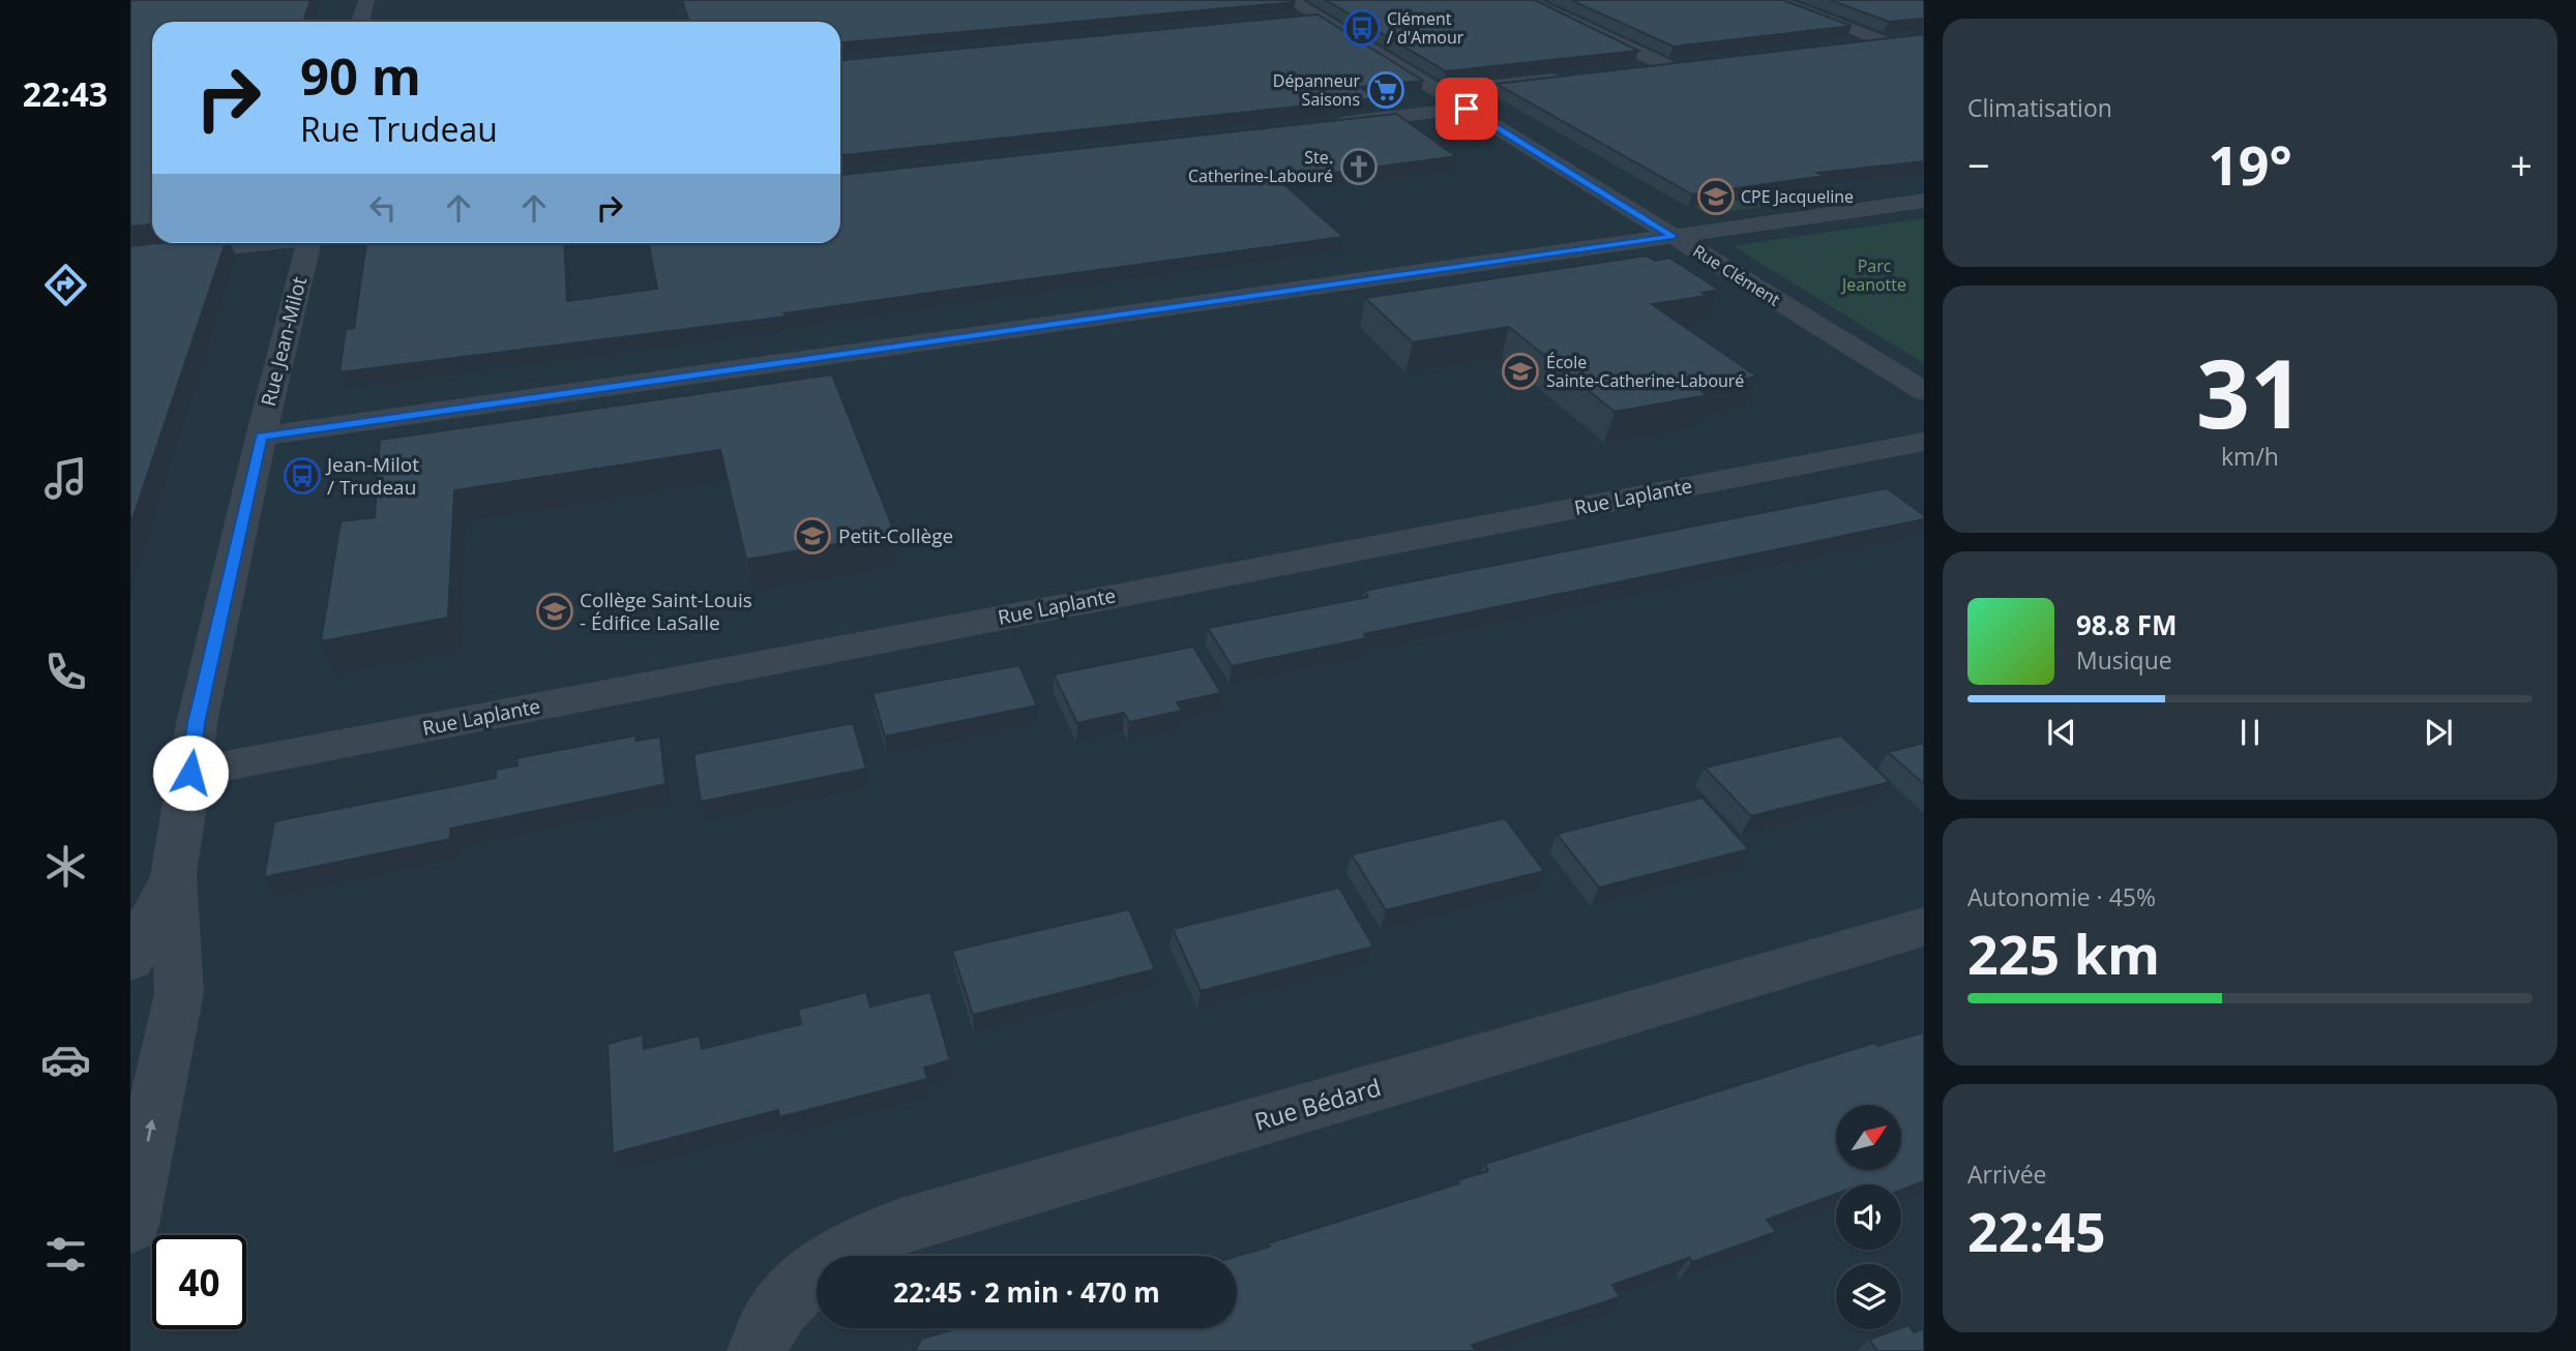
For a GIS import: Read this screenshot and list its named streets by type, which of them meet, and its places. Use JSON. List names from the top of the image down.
{
  "streets": {
    "street": [
      "Rue Clément",
      "Rue Jean-Milot",
      "Rue Laplante",
      "Rue Bédard"
    ]
  },
  "crossings": [
    ["Rue Jean-Milot", "Rue Laplante"]
  ],
  "parks": ["Parc Jeanotte"],
  "places": {
    "bus stop": ["Clément / d'Amour", "Jean-Milot / Trudeau"],
    "supermarket": ["Dépanneur Saisons"],
    "church": ["Ste. Catherine-Labouré"],
    "school or university": [
      "CPE Jacqueline",
      "École Sainte-Catherine-Labouré",
      "Petit-Collège",
      "Collège Saint-Louis - Édifice LaSalle"
    ]
  },
  "north": "top right",
  "page": {
    "tabs": "22:43",
    "tile": [
      "Climatisation",
      ["31", "km/h"],
      ["Autonomie · 45%", "225 km"],
      ["Arrivée", "22:45"]
    ],
    "turn": ["90 m", "Rue Trudeau"],
    "heat": ["−", "19°", "+"],
    "song": ["98.8 FM", "Musique"],
    "limit": "40",
    "trip": "22:45 · 2 min · 470 m"
  }
}
